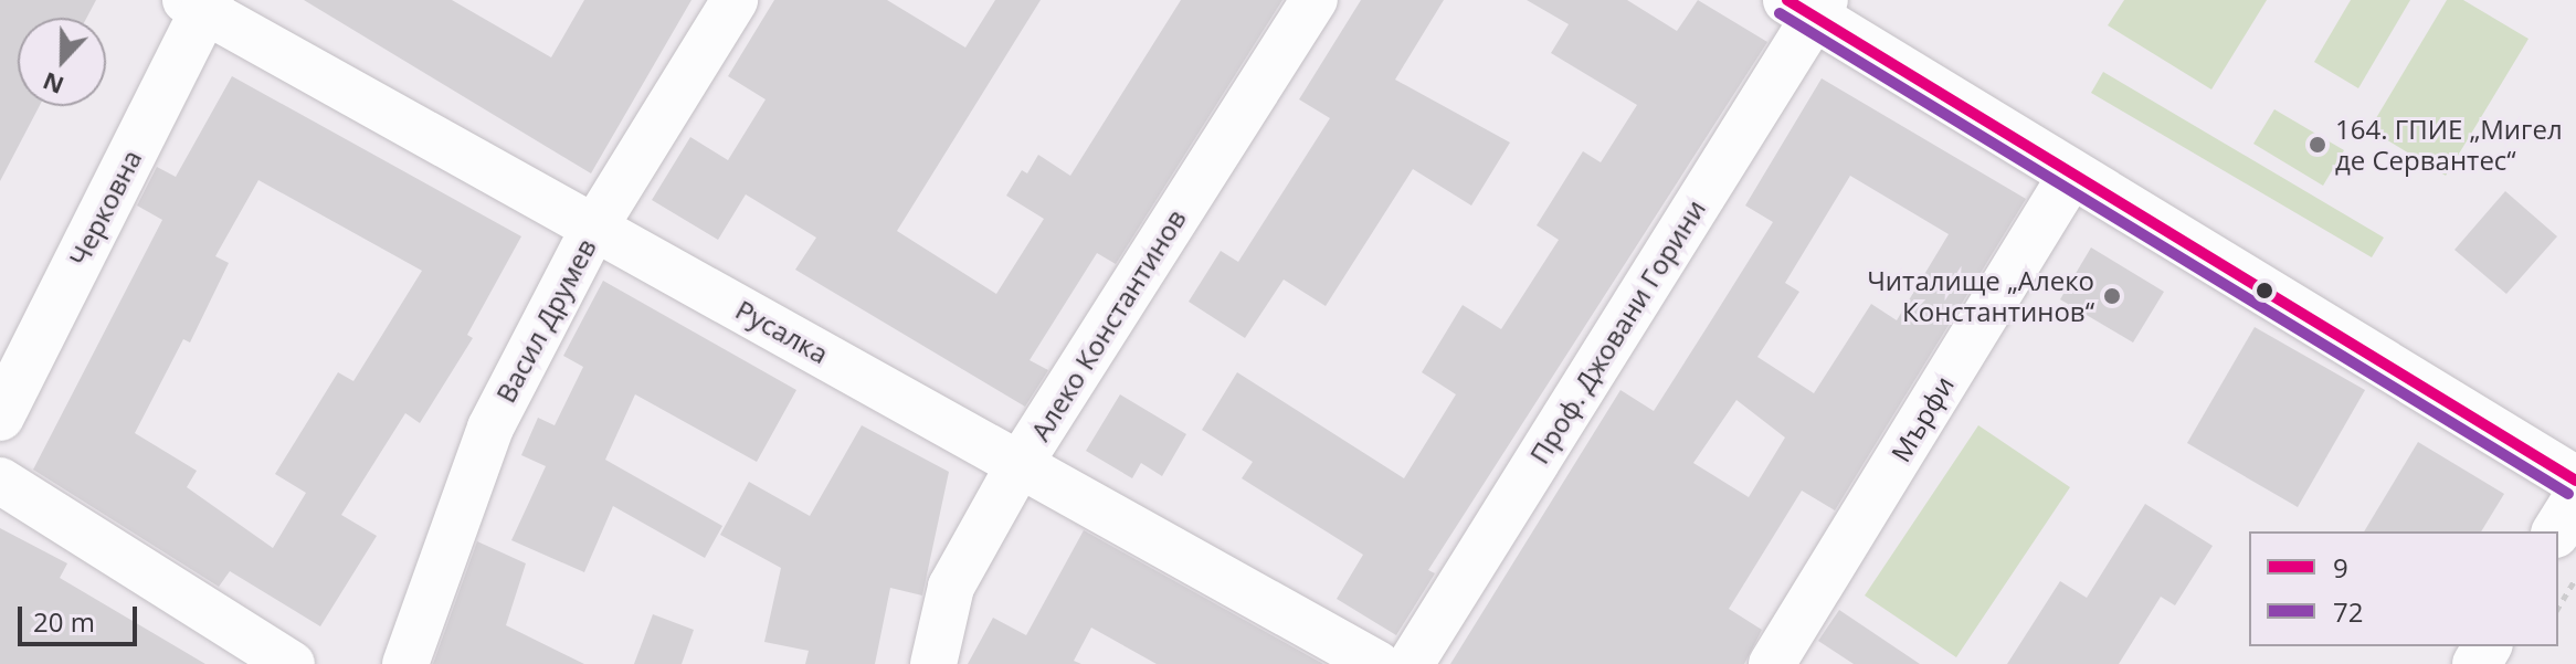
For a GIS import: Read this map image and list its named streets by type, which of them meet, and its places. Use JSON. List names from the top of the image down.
{
  "streets": {
    "street": [
      "Черковна",
      "Васил Друмев",
      "Алеко Константинов",
      "Русалка",
      "Проф. Джовани Горини",
      "Мърфи"
    ]
  },
  "crossings": [
    ["Черковна", "Русалка"],
    ["Васил Друмев", "Русалка"],
    ["Алеко Константинов", "Русалка"]
  ],
  "places": ["164. ГПИЕ „Мигел де Сервантес“", "Читалище „Алеко Константинов“"],
  "lines": ["transit line 9", "transit line 72"],
  "legend": ["9", "72"],
  "scale_bar": "20 m",
  "north": "bottom"
}
